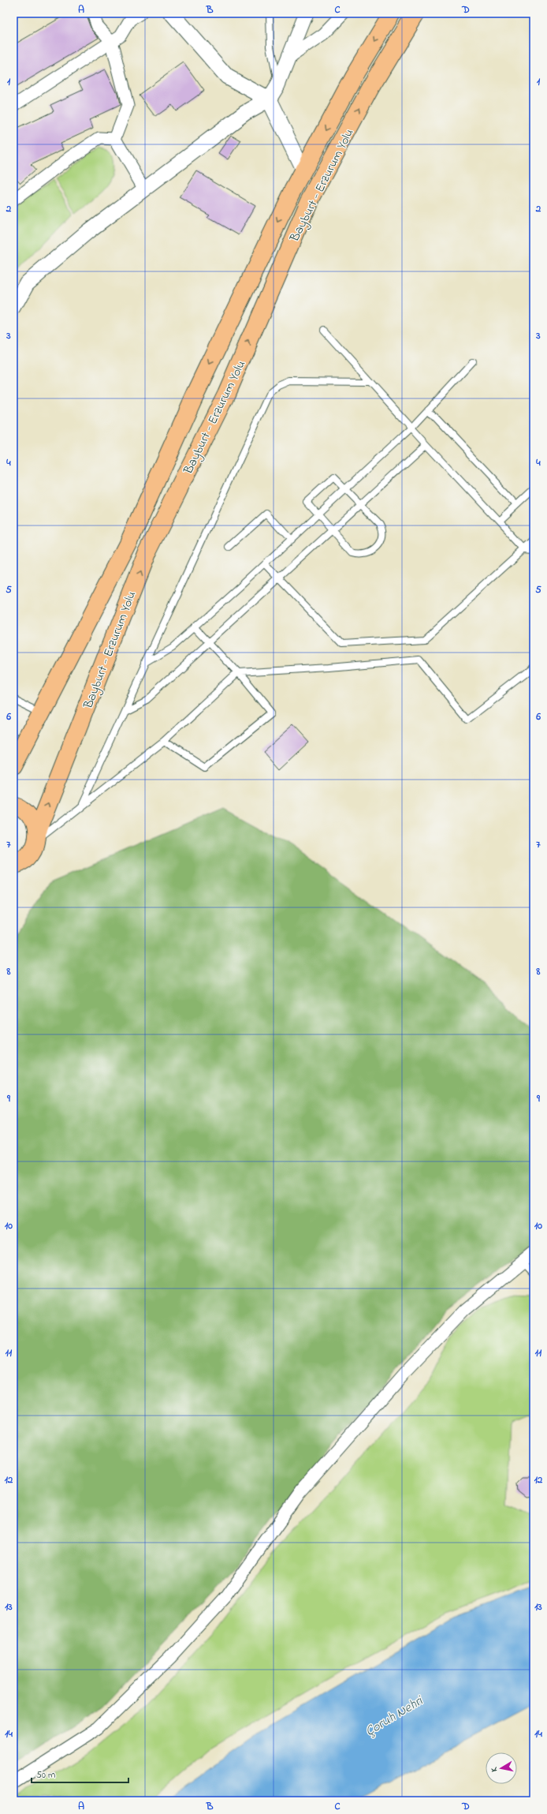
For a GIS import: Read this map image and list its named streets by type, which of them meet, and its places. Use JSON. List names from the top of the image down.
{
  "streets": {
    "highway": ["Bayburt - Erzurum Yolu"]
  },
  "water": ["Çoruh Nehri"],
  "scale_bar": "50 m",
  "north": "left",
  "grid": {
    "columns": [
      "A",
      "B",
      "C",
      "D"
    ],
    "rows": [
      "1",
      "2",
      "3",
      "4",
      "5",
      "6",
      "7",
      "8",
      "9",
      "10",
      "11",
      "12",
      "13",
      "14"
    ]
  }
}
